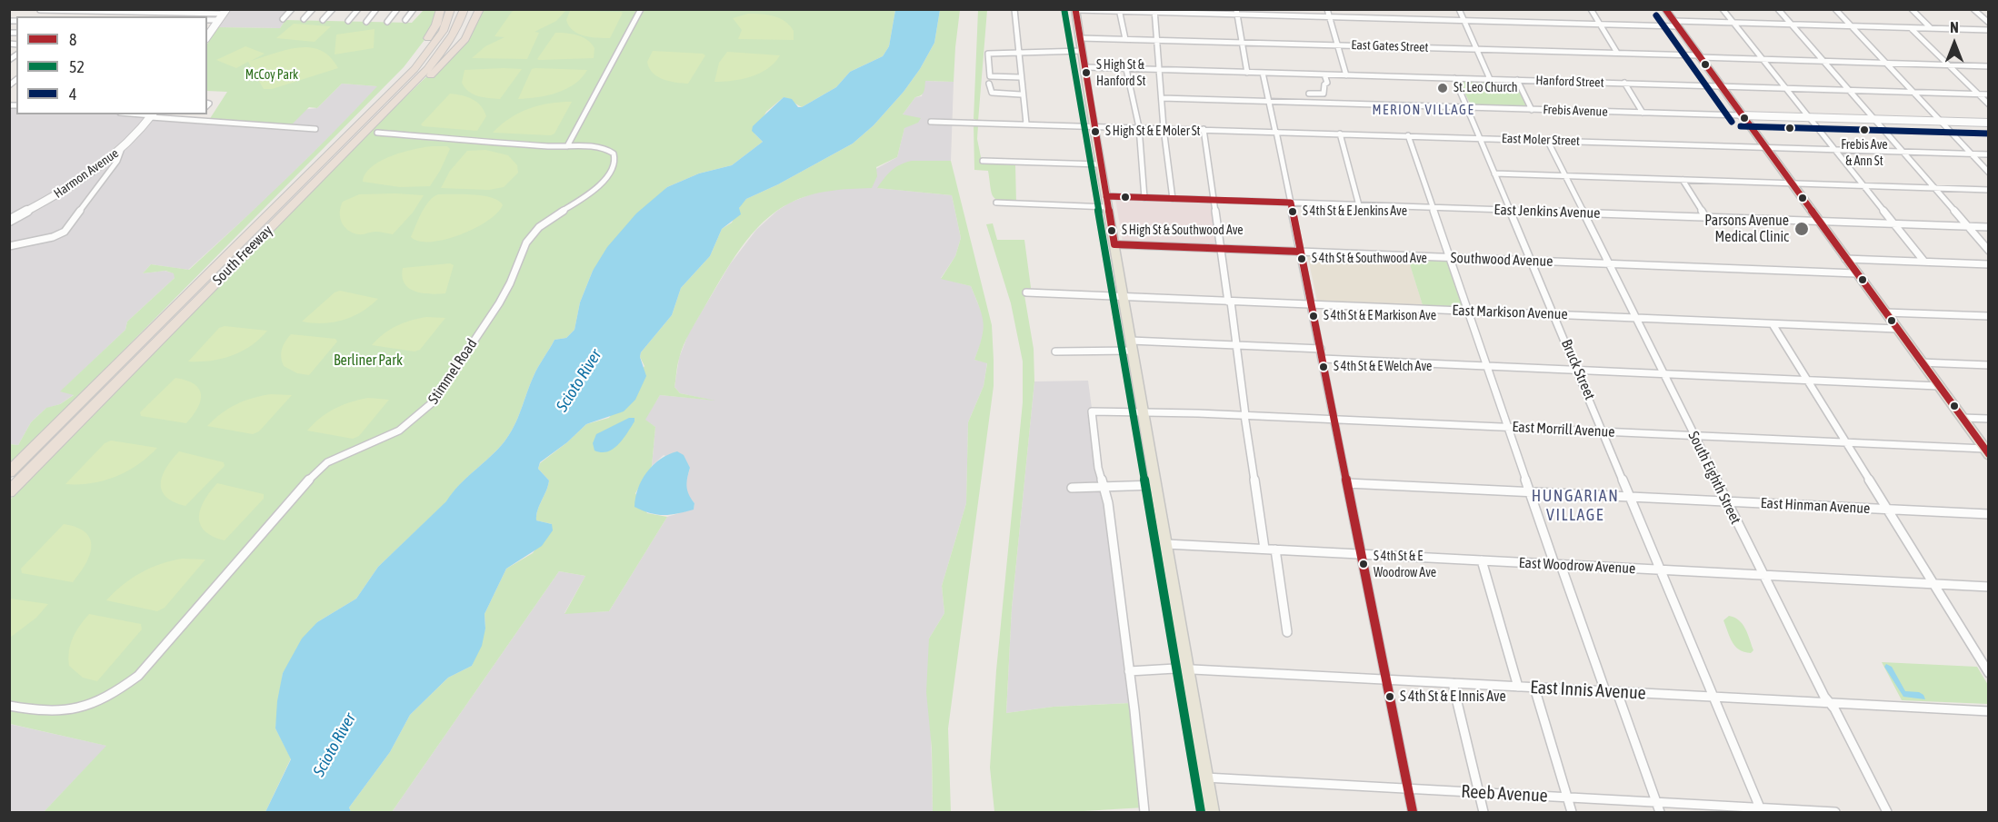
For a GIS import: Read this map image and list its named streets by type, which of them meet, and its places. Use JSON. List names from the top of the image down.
{
  "streets": {
    "highway": ["South Freeway"],
    "main road": ["Frebis Avenue", "Harmon Avenue"],
    "street": [
      "East Gates Street",
      "Hanford Street",
      "East Moler Street",
      "East Jenkins Avenue",
      "Southwood Avenue",
      "East Markison Avenue",
      "Bruck Street",
      "Stimmel Road",
      "East Morrill Avenue",
      "South Eighth Street",
      "East Hinman Avenue",
      "East Woodrow Avenue",
      "East Innis Avenue",
      "Reeb Avenue"
    ]
  },
  "crossings": [
    ["Hanford Street", "Bruck Street"],
    ["Frebis Avenue", "Bruck Street"],
    ["East Moler Street", "Bruck Street"],
    ["East Moler Street", "South Eighth Street"],
    ["East Jenkins Avenue", "Bruck Street"],
    ["East Jenkins Avenue", "South Eighth Street"],
    ["South Freeway", "Stimmel Road"],
    ["Southwood Avenue", "Bruck Street"],
    ["Southwood Avenue", "South Eighth Street"],
    ["East Markison Avenue", "Bruck Street"],
    ["East Markison Avenue", "South Eighth Street"],
    ["Bruck Street", "East Morrill Avenue"],
    ["Bruck Street", "East Hinman Avenue"],
    ["Bruck Street", "East Woodrow Avenue"],
    ["Bruck Street", "East Innis Avenue"],
    ["Bruck Street", "Reeb Avenue"],
    ["East Morrill Avenue", "South Eighth Street"],
    ["South Eighth Street", "East Hinman Avenue"],
    ["South Eighth Street", "East Woodrow Avenue"],
    ["South Eighth Street", "East Innis Avenue"]
  ],
  "districts": ["MERION VILLAGE", "HUNGARIAN VILLAGE"],
  "water": ["Scioto River"],
  "parks": ["McCoy Park", "Berliner Park"],
  "places": [
    "S High St & Hanford St",
    "St. Leo Church",
    "Frebis Ave & Ann St",
    "S High St & E Moler St",
    "S 4th St & E Jenkins Ave",
    "Parsons Avenue Medical Clinic",
    "S High St & Southwood Ave",
    "S 4th St & Southwood Ave",
    "S 4th St & E Markison Ave",
    "S 4th St & E Welch Ave",
    "S 4th St & E Woodrow Ave",
    "S 4th St & E Innis Ave"
  ],
  "lines": ["transit line 8", "transit line 52", "transit line 4"],
  "legend": ["8", "52", "4"],
  "north": "top"
}
